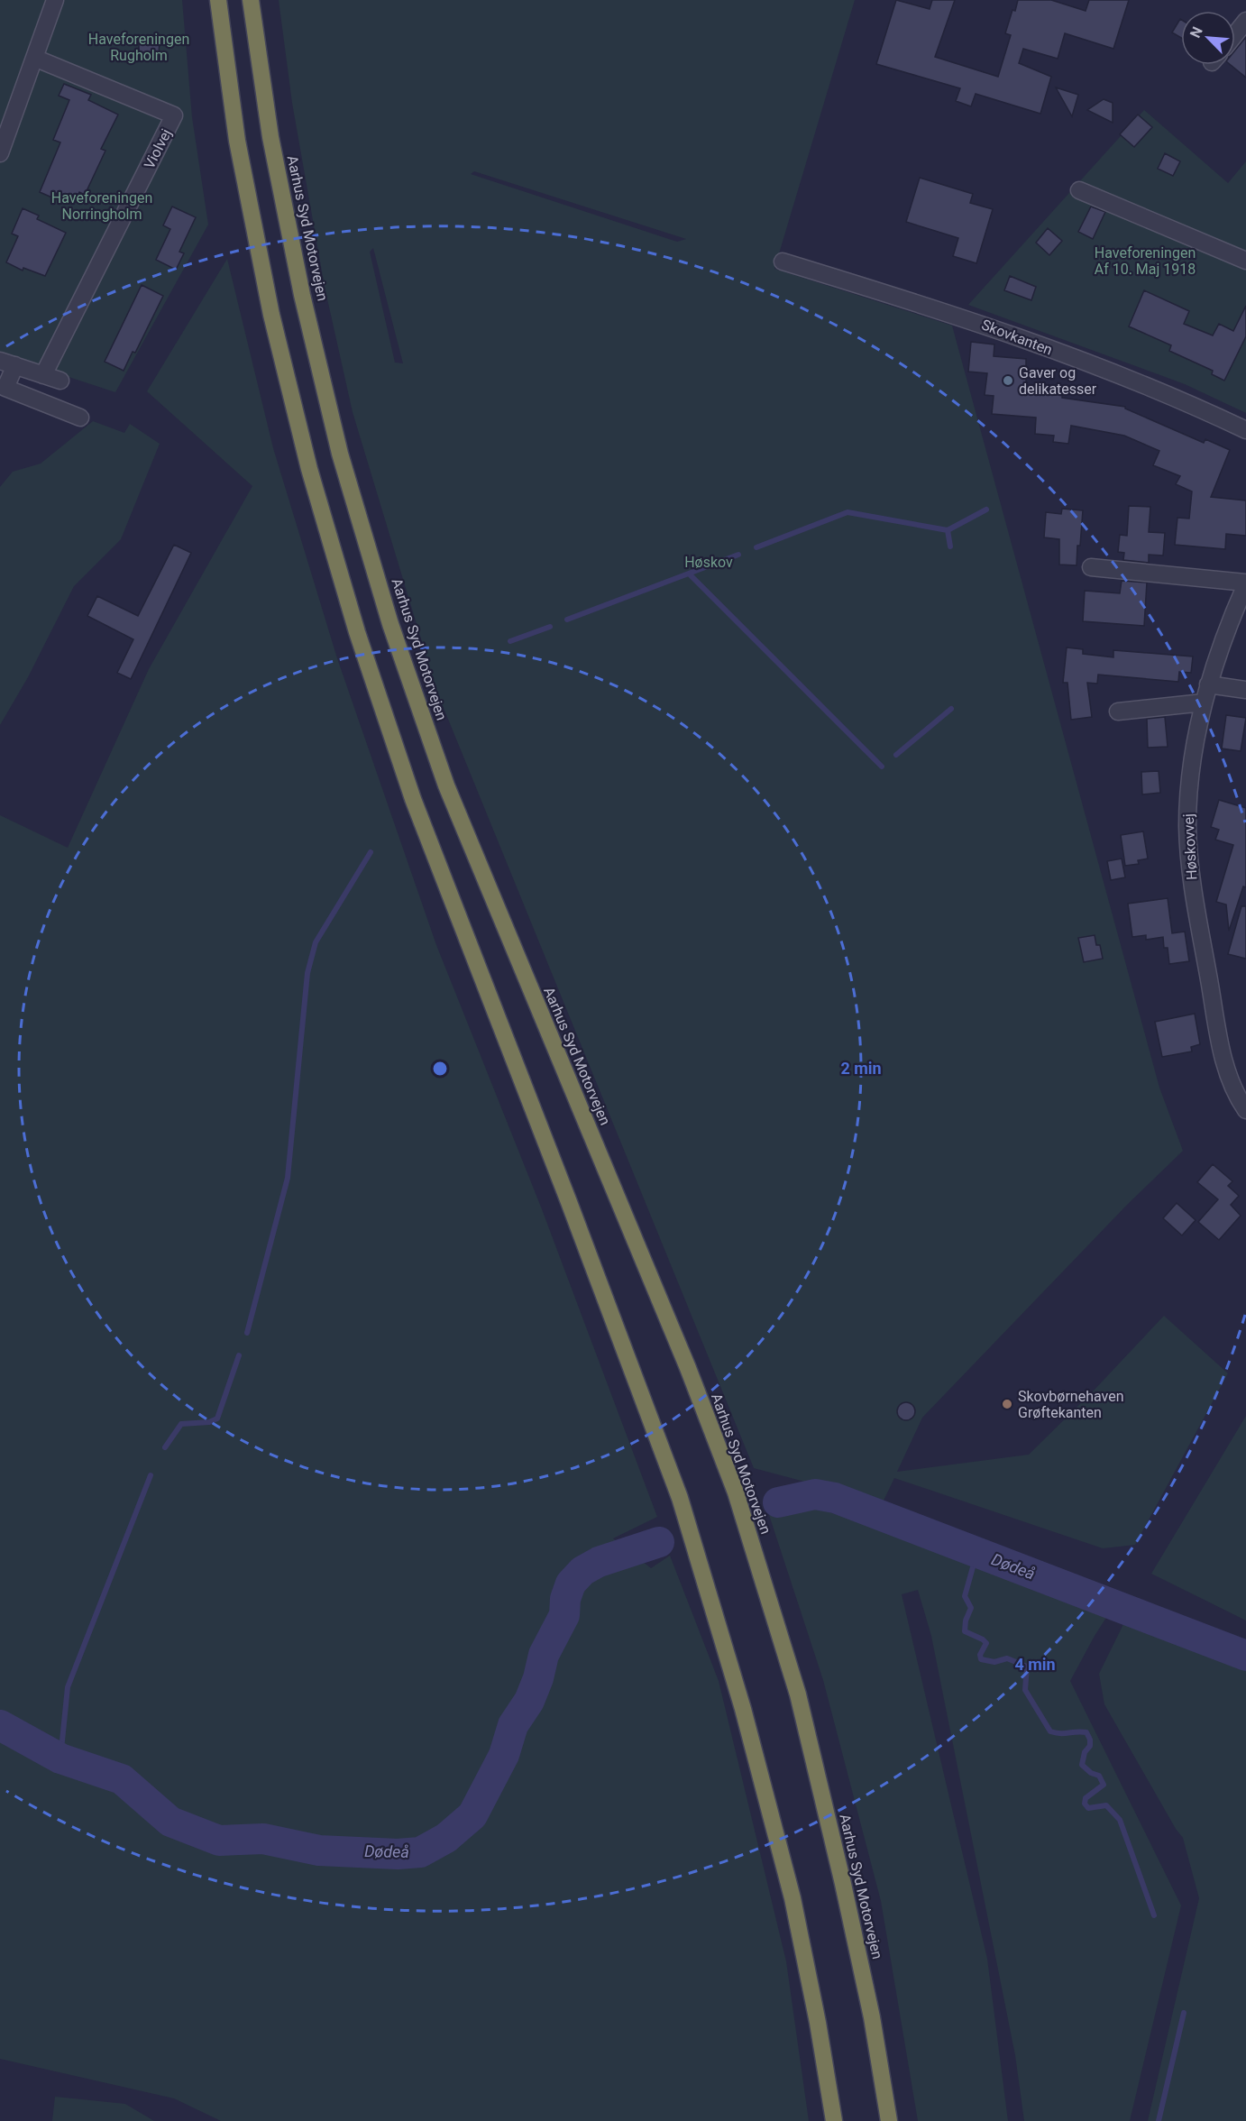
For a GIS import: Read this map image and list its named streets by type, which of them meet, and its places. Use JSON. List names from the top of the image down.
{
  "streets": {
    "highway": ["Aarhus Syd Motorvejen"],
    "street": ["Violvej", "Skovkanten", "Høskovvej"]
  },
  "water": ["Dødeå"],
  "parks": [
    "Haveforeningen Rugholm",
    "Haveforeningen Norringholm",
    "Haveforeningen Af 10. Maj 1918",
    "Høskov"
  ],
  "places": ["Gaver og delikatesser", "Skovbørnehaven Grøftekanten"],
  "north": "top left",
  "rings": ["2 min", "4 min"]
}
